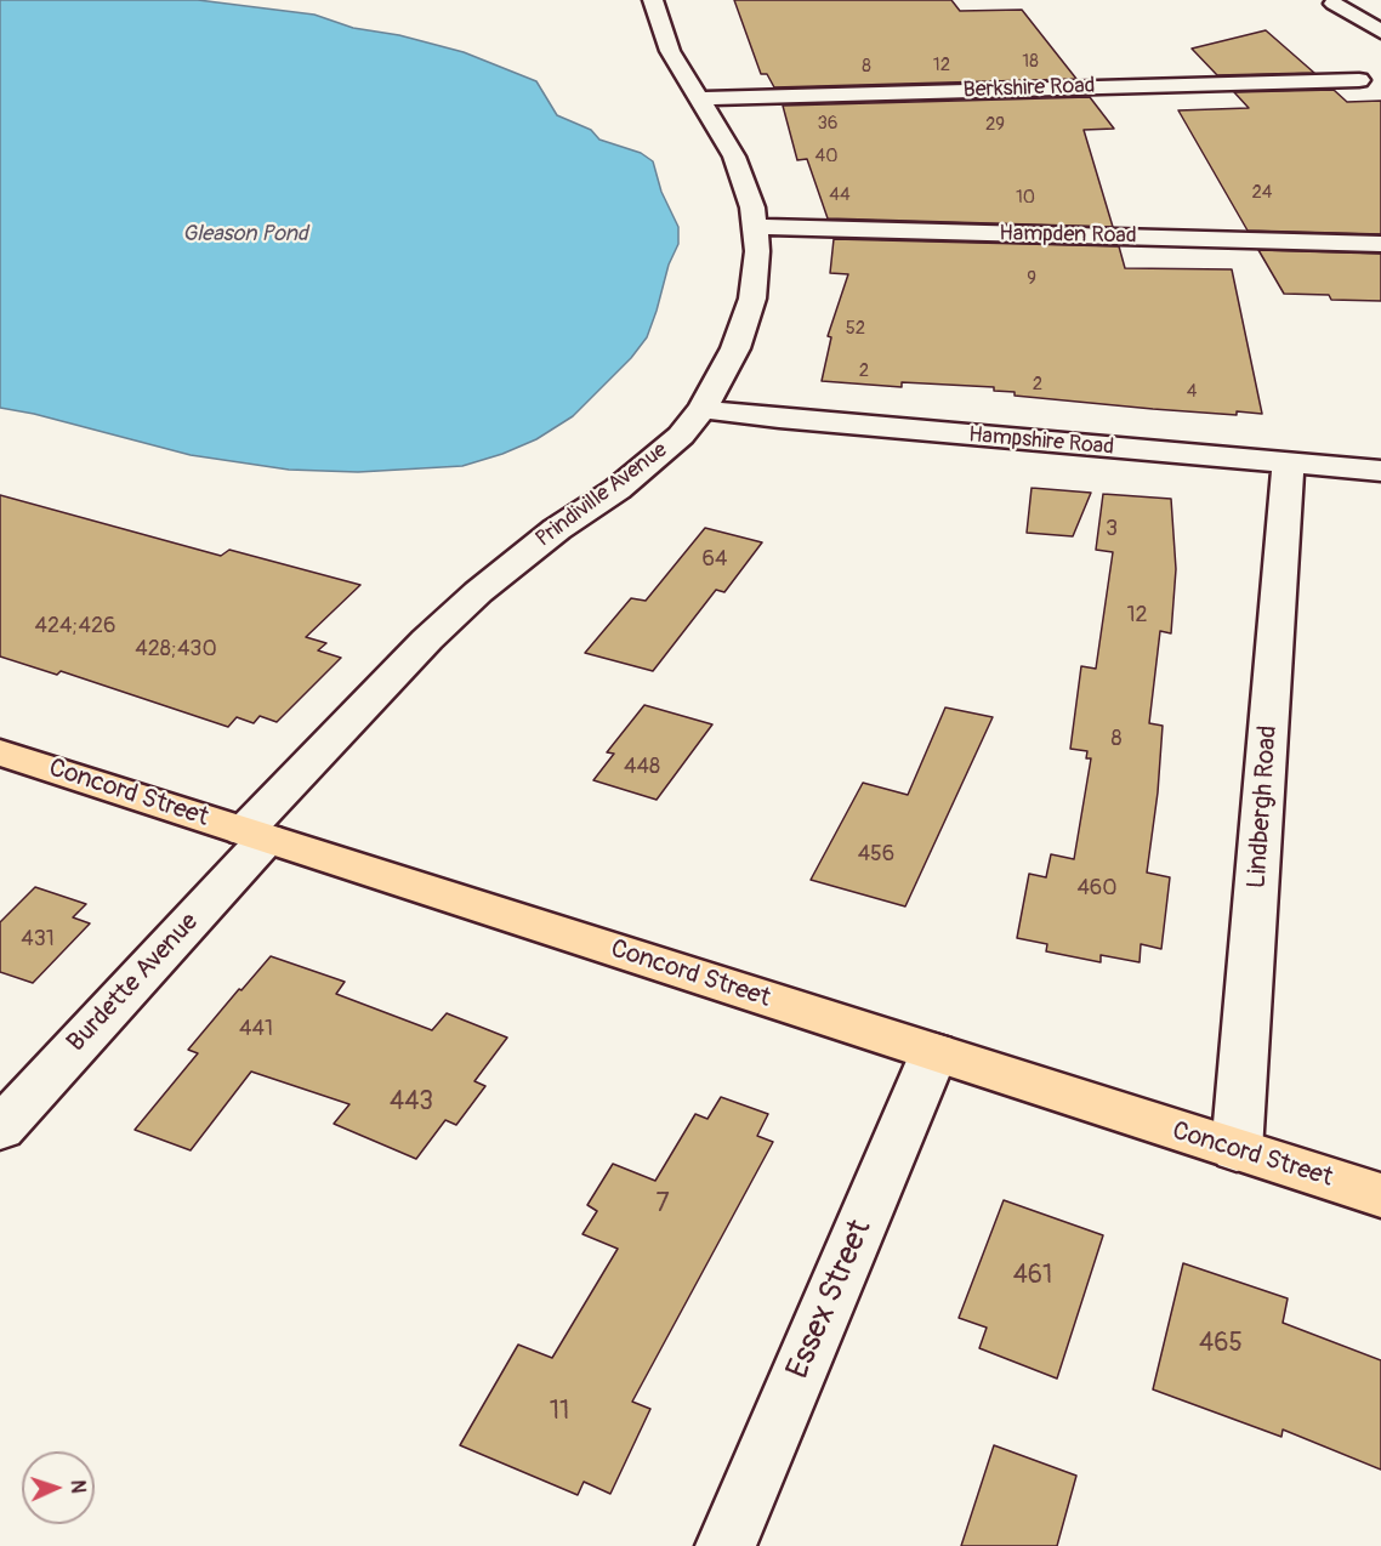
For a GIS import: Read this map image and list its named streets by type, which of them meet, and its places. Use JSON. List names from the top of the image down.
{
  "streets": {
    "main road": ["Concord Street"],
    "street": [
      "Berkshire Road",
      "Hampden Road",
      "Hampshire Road",
      "Prindiville Avenue",
      "Lindbergh Road",
      "Burdette Avenue",
      "Essex Street"
    ]
  },
  "crossings": [
    ["Berkshire Road", "Prindiville Avenue"],
    ["Hampden Road", "Prindiville Avenue"],
    ["Hampshire Road", "Prindiville Avenue"],
    ["Hampshire Road", "Lindbergh Road"],
    ["Prindiville Avenue", "Concord Street"],
    ["Prindiville Avenue", "Burdette Avenue"],
    ["Concord Street", "Lindbergh Road"],
    ["Concord Street", "Burdette Avenue"],
    ["Concord Street", "Essex Street"]
  ],
  "water": ["Gleason Pond"],
  "house_numbers": [
    "18",
    "12",
    "8",
    "36",
    "29",
    "40",
    "24",
    "44",
    "10",
    "9",
    "52",
    "2",
    "2",
    "4",
    "3",
    "64",
    "12",
    "424;426",
    "428;430",
    "8",
    "448",
    "456",
    "460",
    "431",
    "441",
    "443",
    "7",
    "461",
    "465",
    "11"
  ],
  "north": "right"
}
